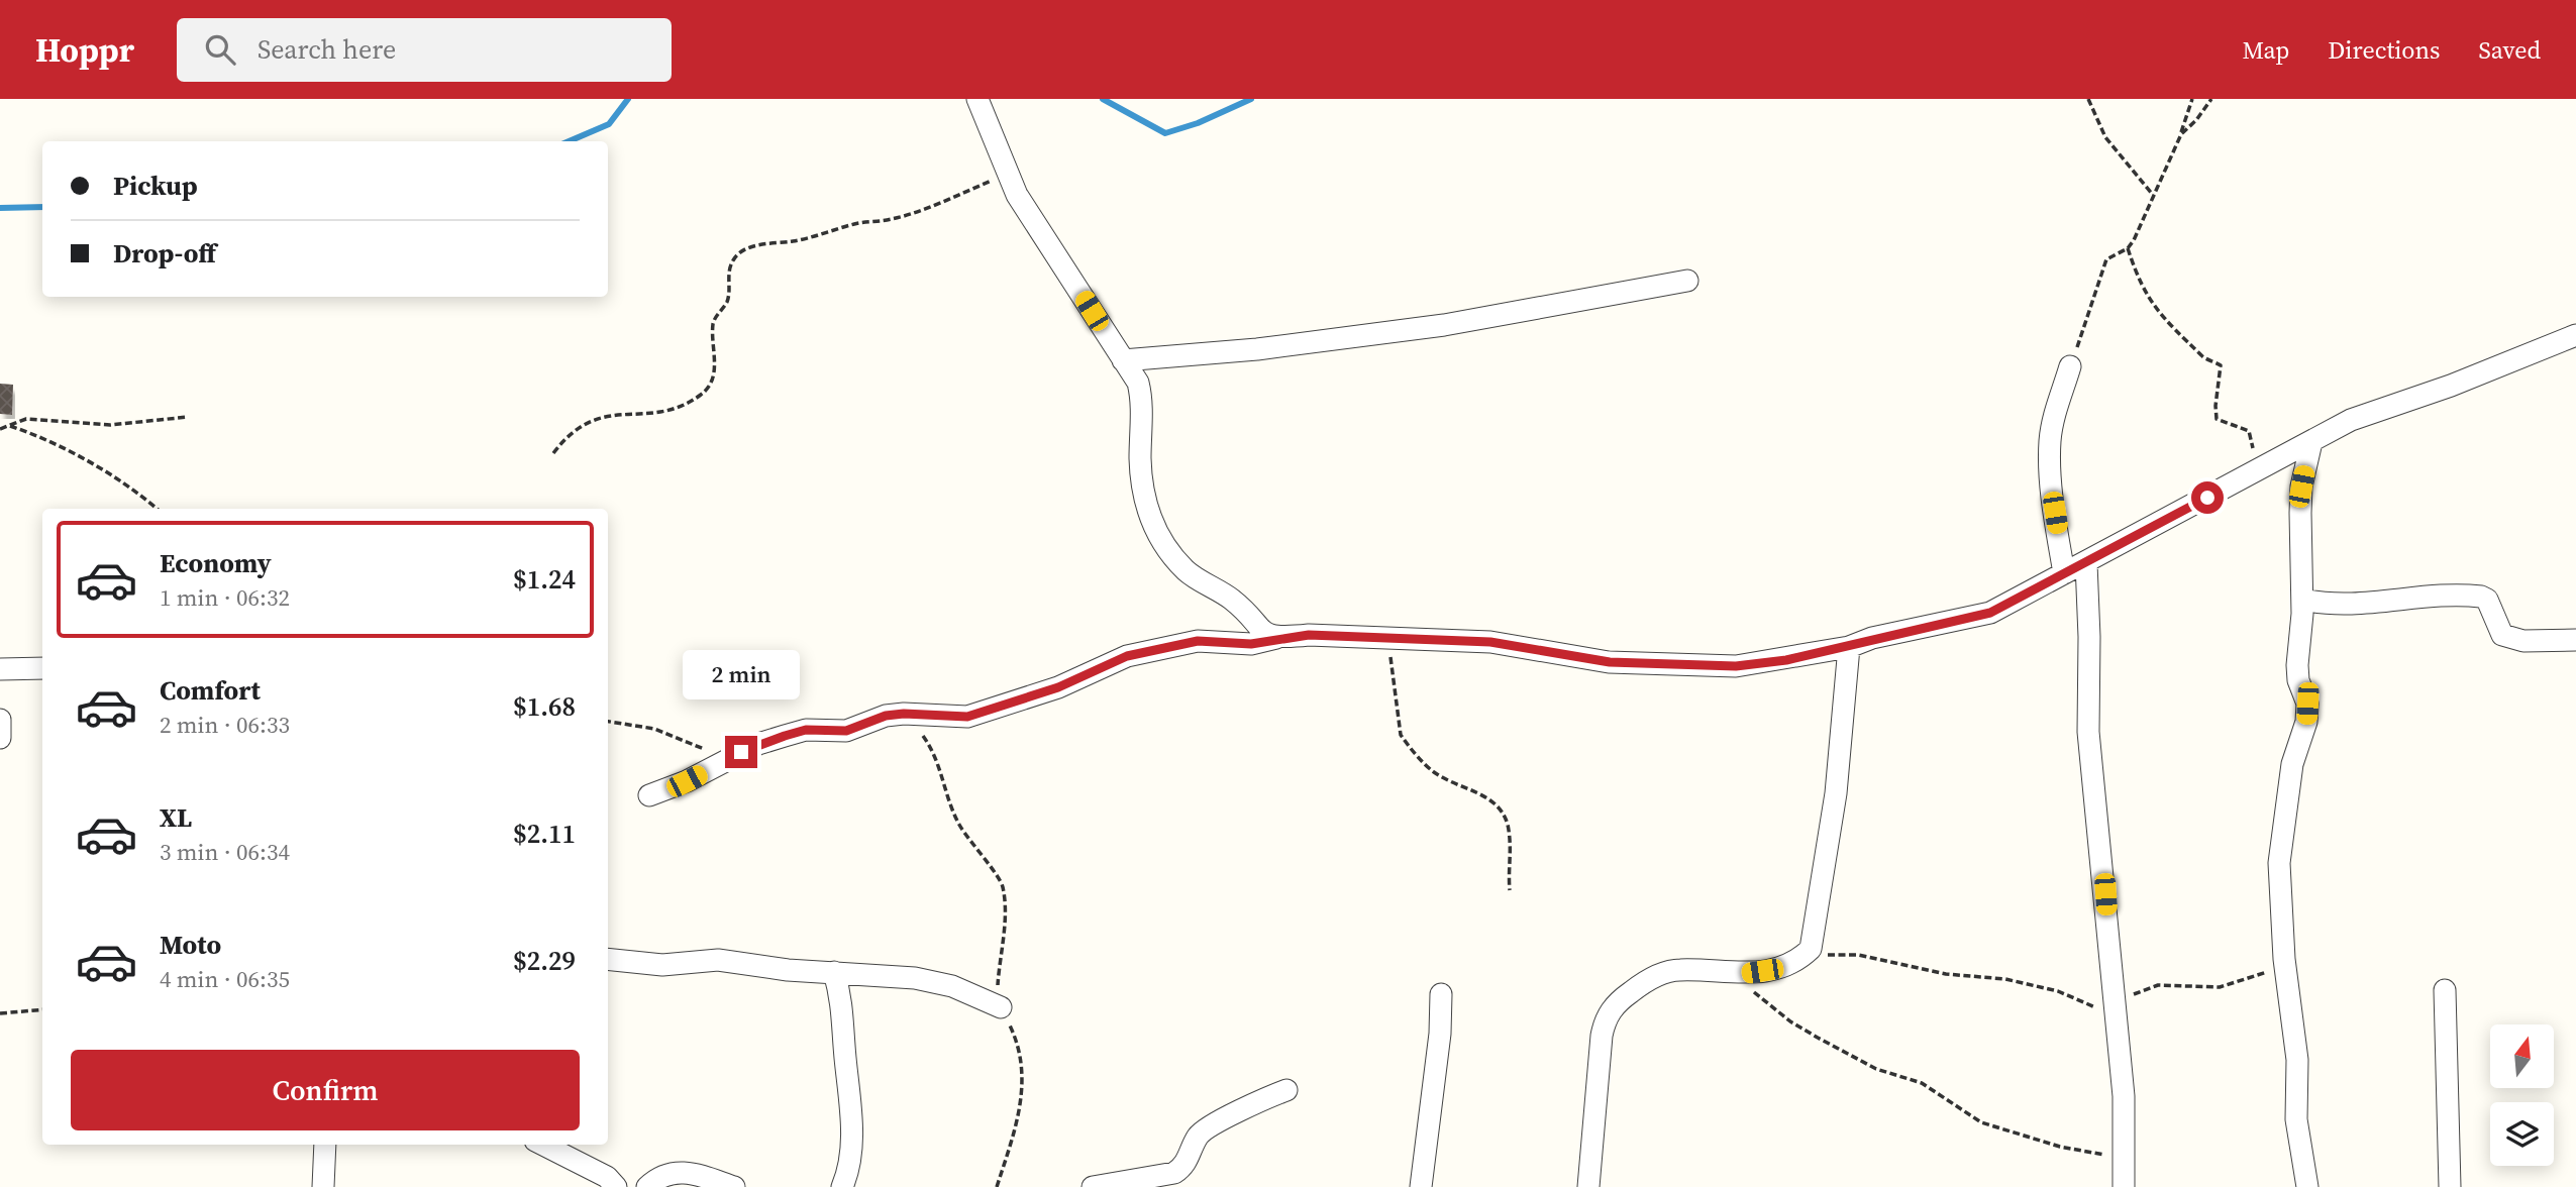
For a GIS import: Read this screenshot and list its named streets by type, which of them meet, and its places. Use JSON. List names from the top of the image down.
{
  "north": "top",
  "page": {
    "header": "Hoppr",
    "search": "Search here",
    "nav": ["Map", "Directions", "Saved"],
    "banner": ["Pickup", "Drop-off"],
    "list": [
      {
        "name": "Economy",
        "note": "1 min · 06:32",
        "value": "$1.24"
      },
      {
        "name": "Comfort",
        "note": "2 min · 06:33",
        "value": "$1.68"
      },
      {
        "name": "XL",
        "note": "3 min · 06:34",
        "value": "$2.11"
      },
      {
        "name": "Moto",
        "note": "4 min · 06:35",
        "value": "$2.29"
      }
    ],
    "bubble": "2 min",
    "buttons": "Confirm"
  }
}
